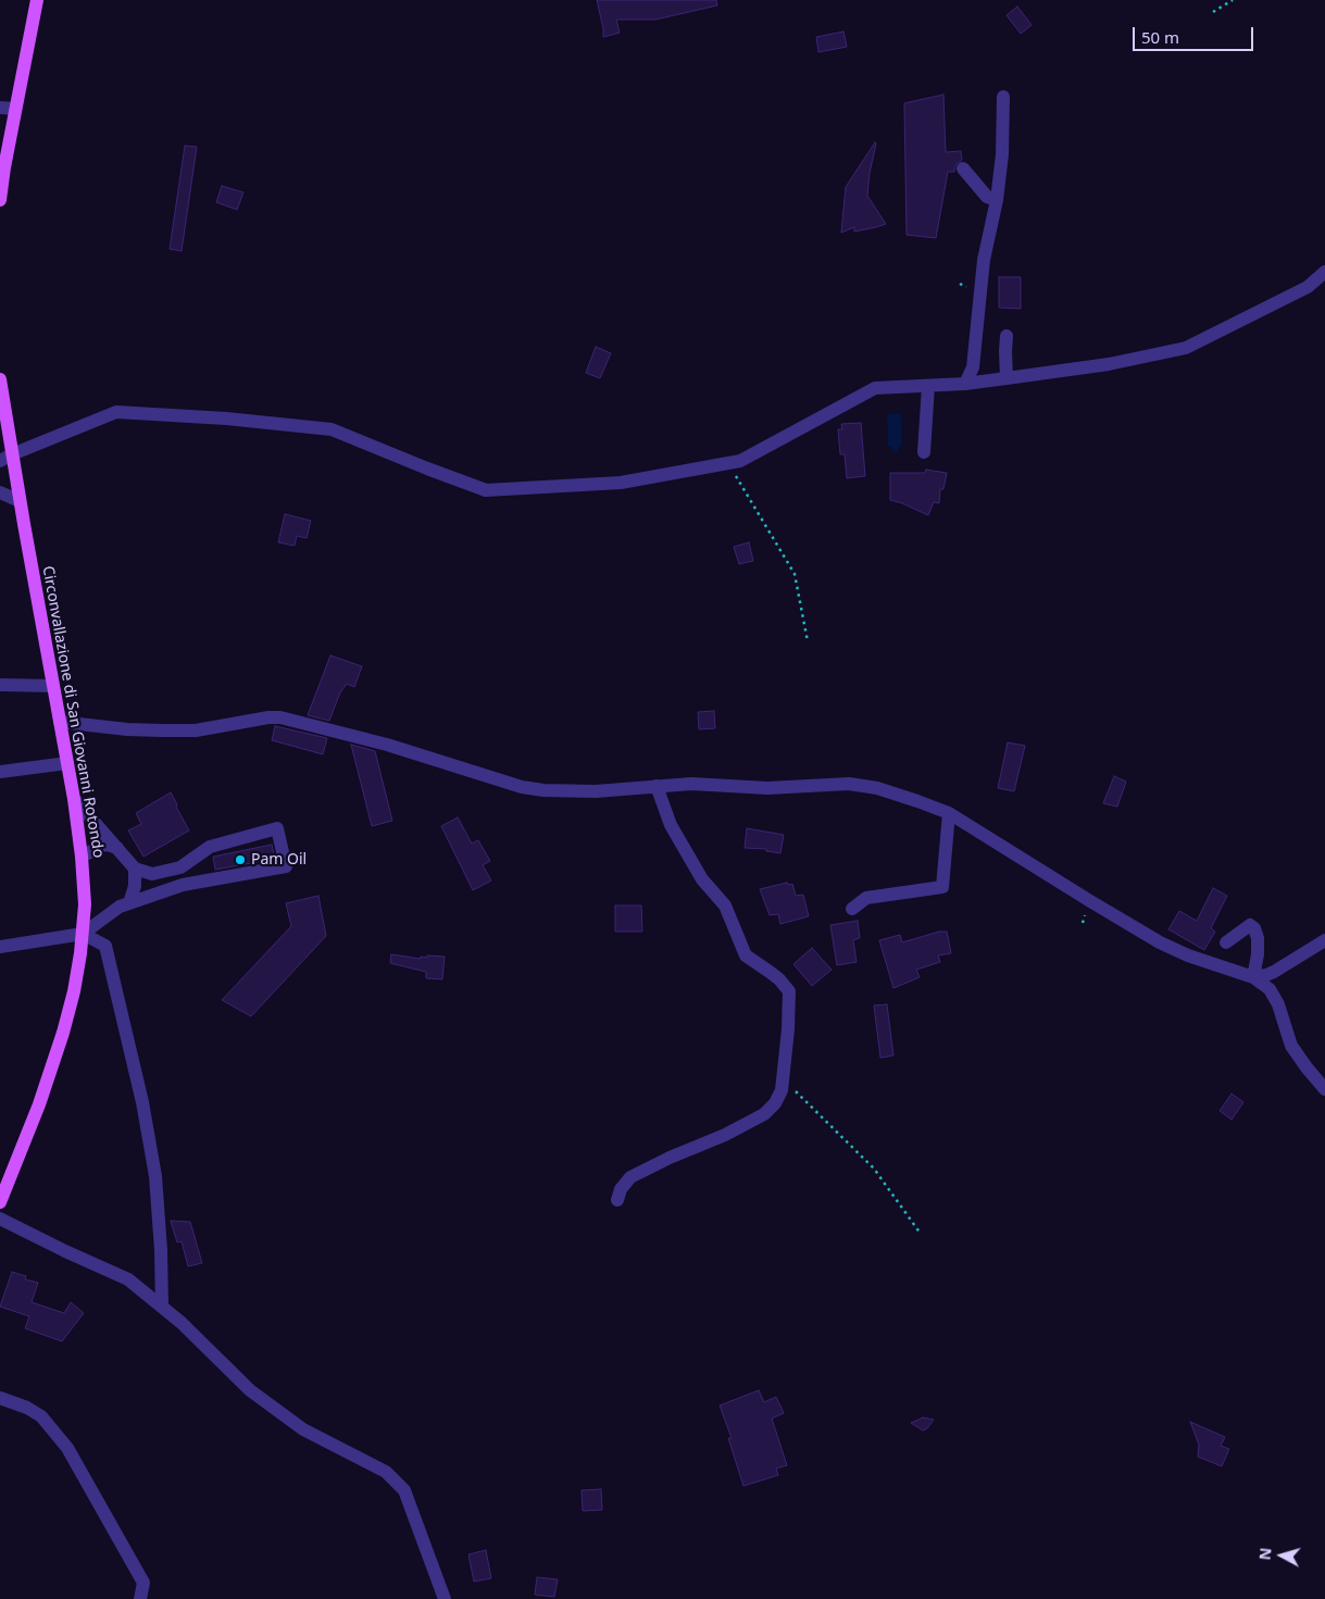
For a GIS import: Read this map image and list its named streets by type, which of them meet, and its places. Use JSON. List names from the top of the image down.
{
  "streets": {
    "main road": ["Circonvallazione di San Giovanni Rotondo"]
  },
  "places": ["Pam Oil"],
  "scale_bar": "50 m",
  "north": "left"
}
